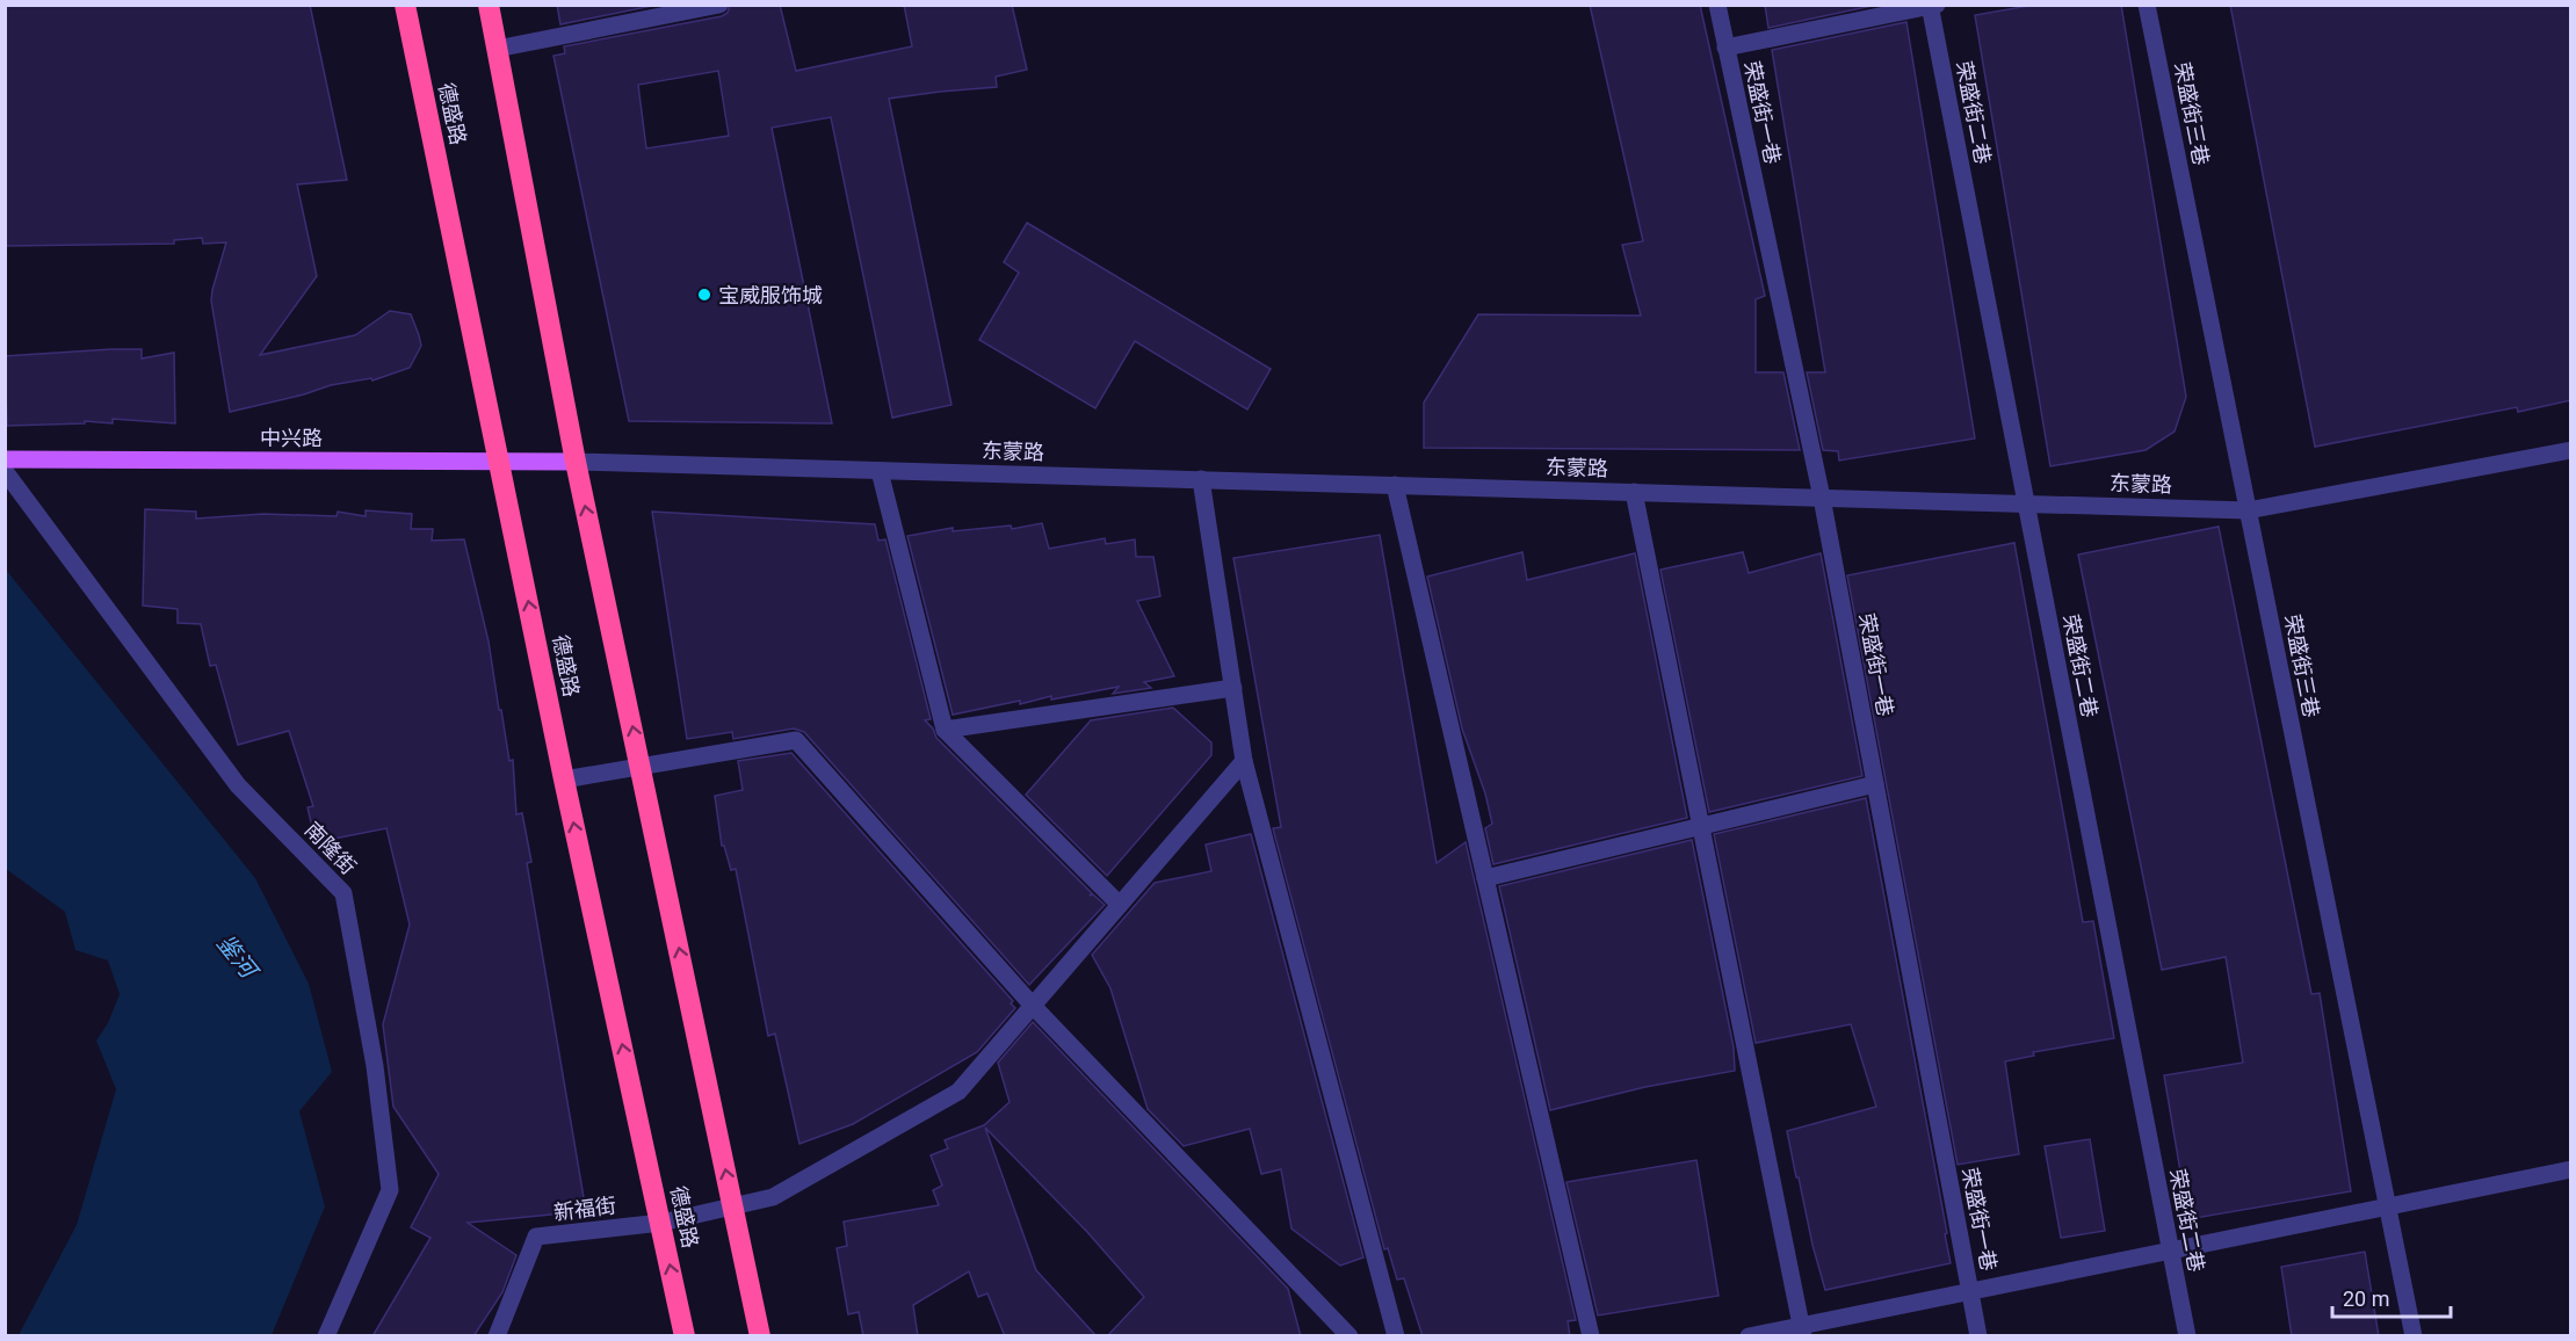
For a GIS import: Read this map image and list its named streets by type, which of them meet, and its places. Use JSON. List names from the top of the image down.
{
  "streets": {
    "highway": ["德盛路"],
    "main road": ["中兴路"],
    "street": [
      "荣盛街一巷",
      "荣盛街二巷",
      "荣盛街三巷",
      "东蒙路",
      "南隆街",
      "新福街"
    ]
  },
  "crossings": [
    ["荣盛街一巷", "东蒙路"],
    ["荣盛街二巷", "东蒙路"],
    ["德盛路", "中兴路"],
    ["德盛路", "新福街"],
    ["荣盛街三巷", "东蒙路"],
    ["中兴路", "东蒙路"]
  ],
  "water": ["鉴河"],
  "places": ["宝威服饰城"],
  "scale_bar": "20 m"
}
